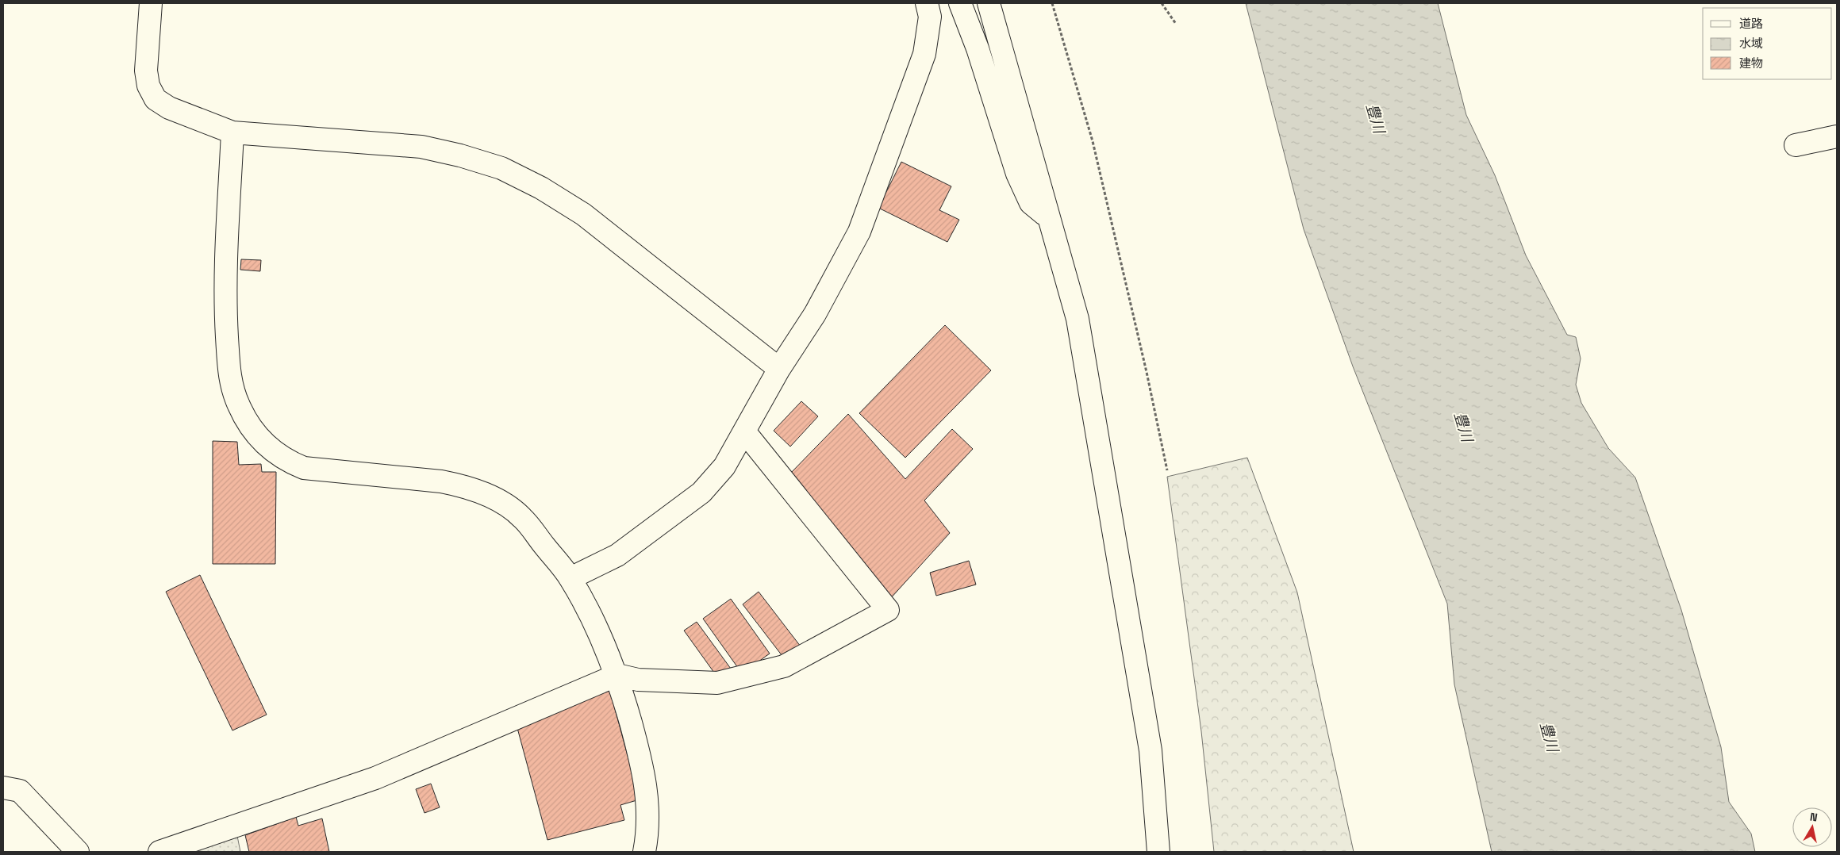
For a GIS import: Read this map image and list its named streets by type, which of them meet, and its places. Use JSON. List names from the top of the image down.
{
  "water": ["豊川"],
  "legend": ["道路", "水域", "建物"],
  "north": "top"
}
